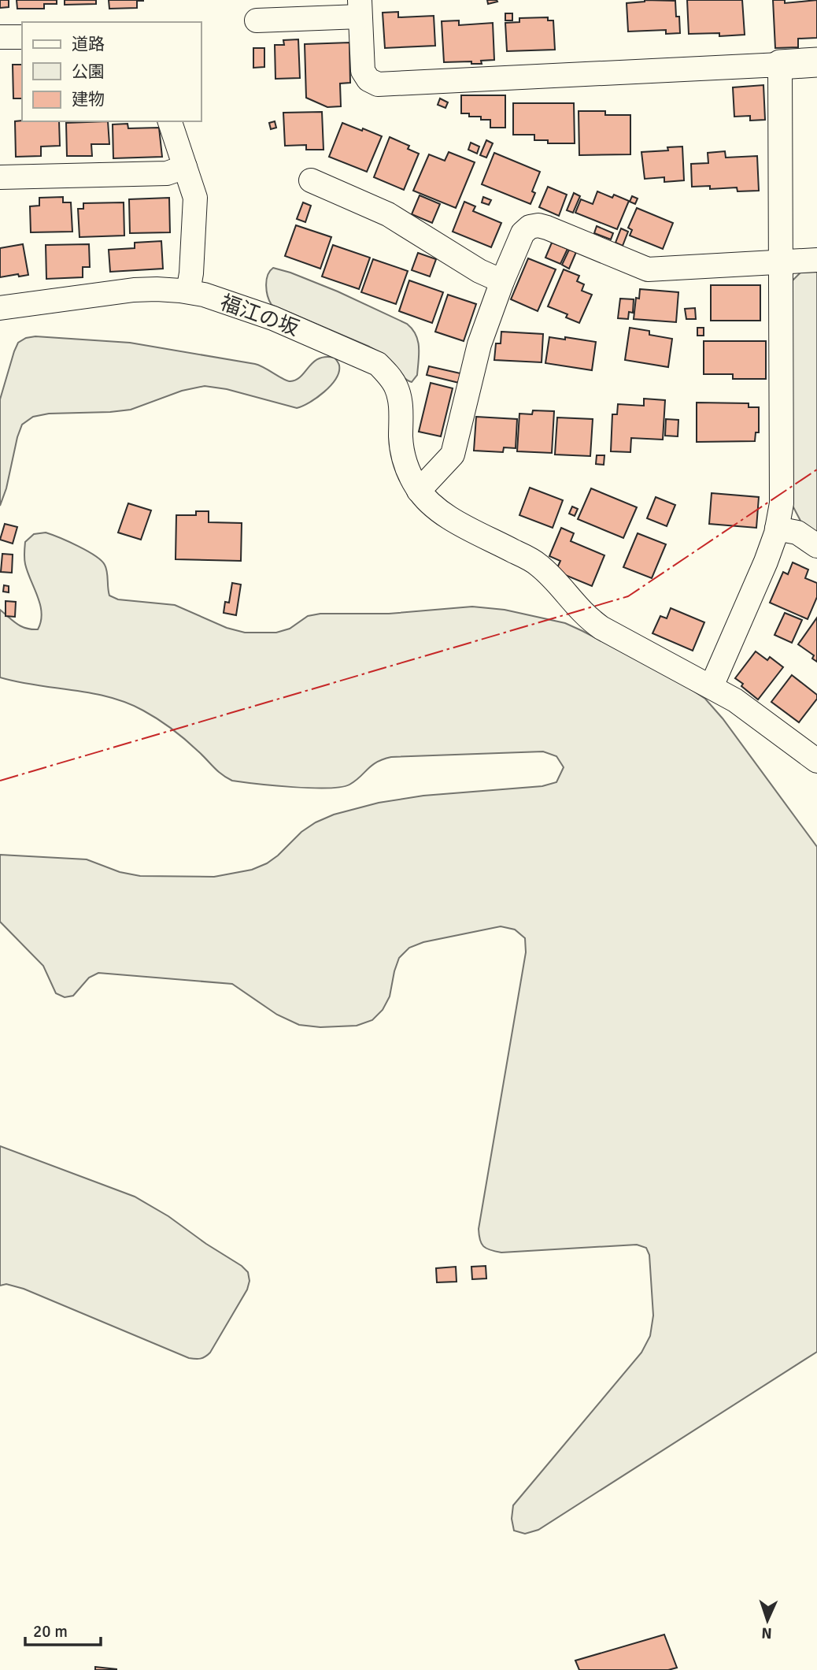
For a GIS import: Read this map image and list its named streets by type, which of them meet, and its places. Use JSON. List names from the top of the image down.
{
  "streets": {
    "street": ["福江の坂"]
  },
  "legend": ["道路", "公園", "建物"],
  "scale_bar": "20 m",
  "north": "bottom"
}
